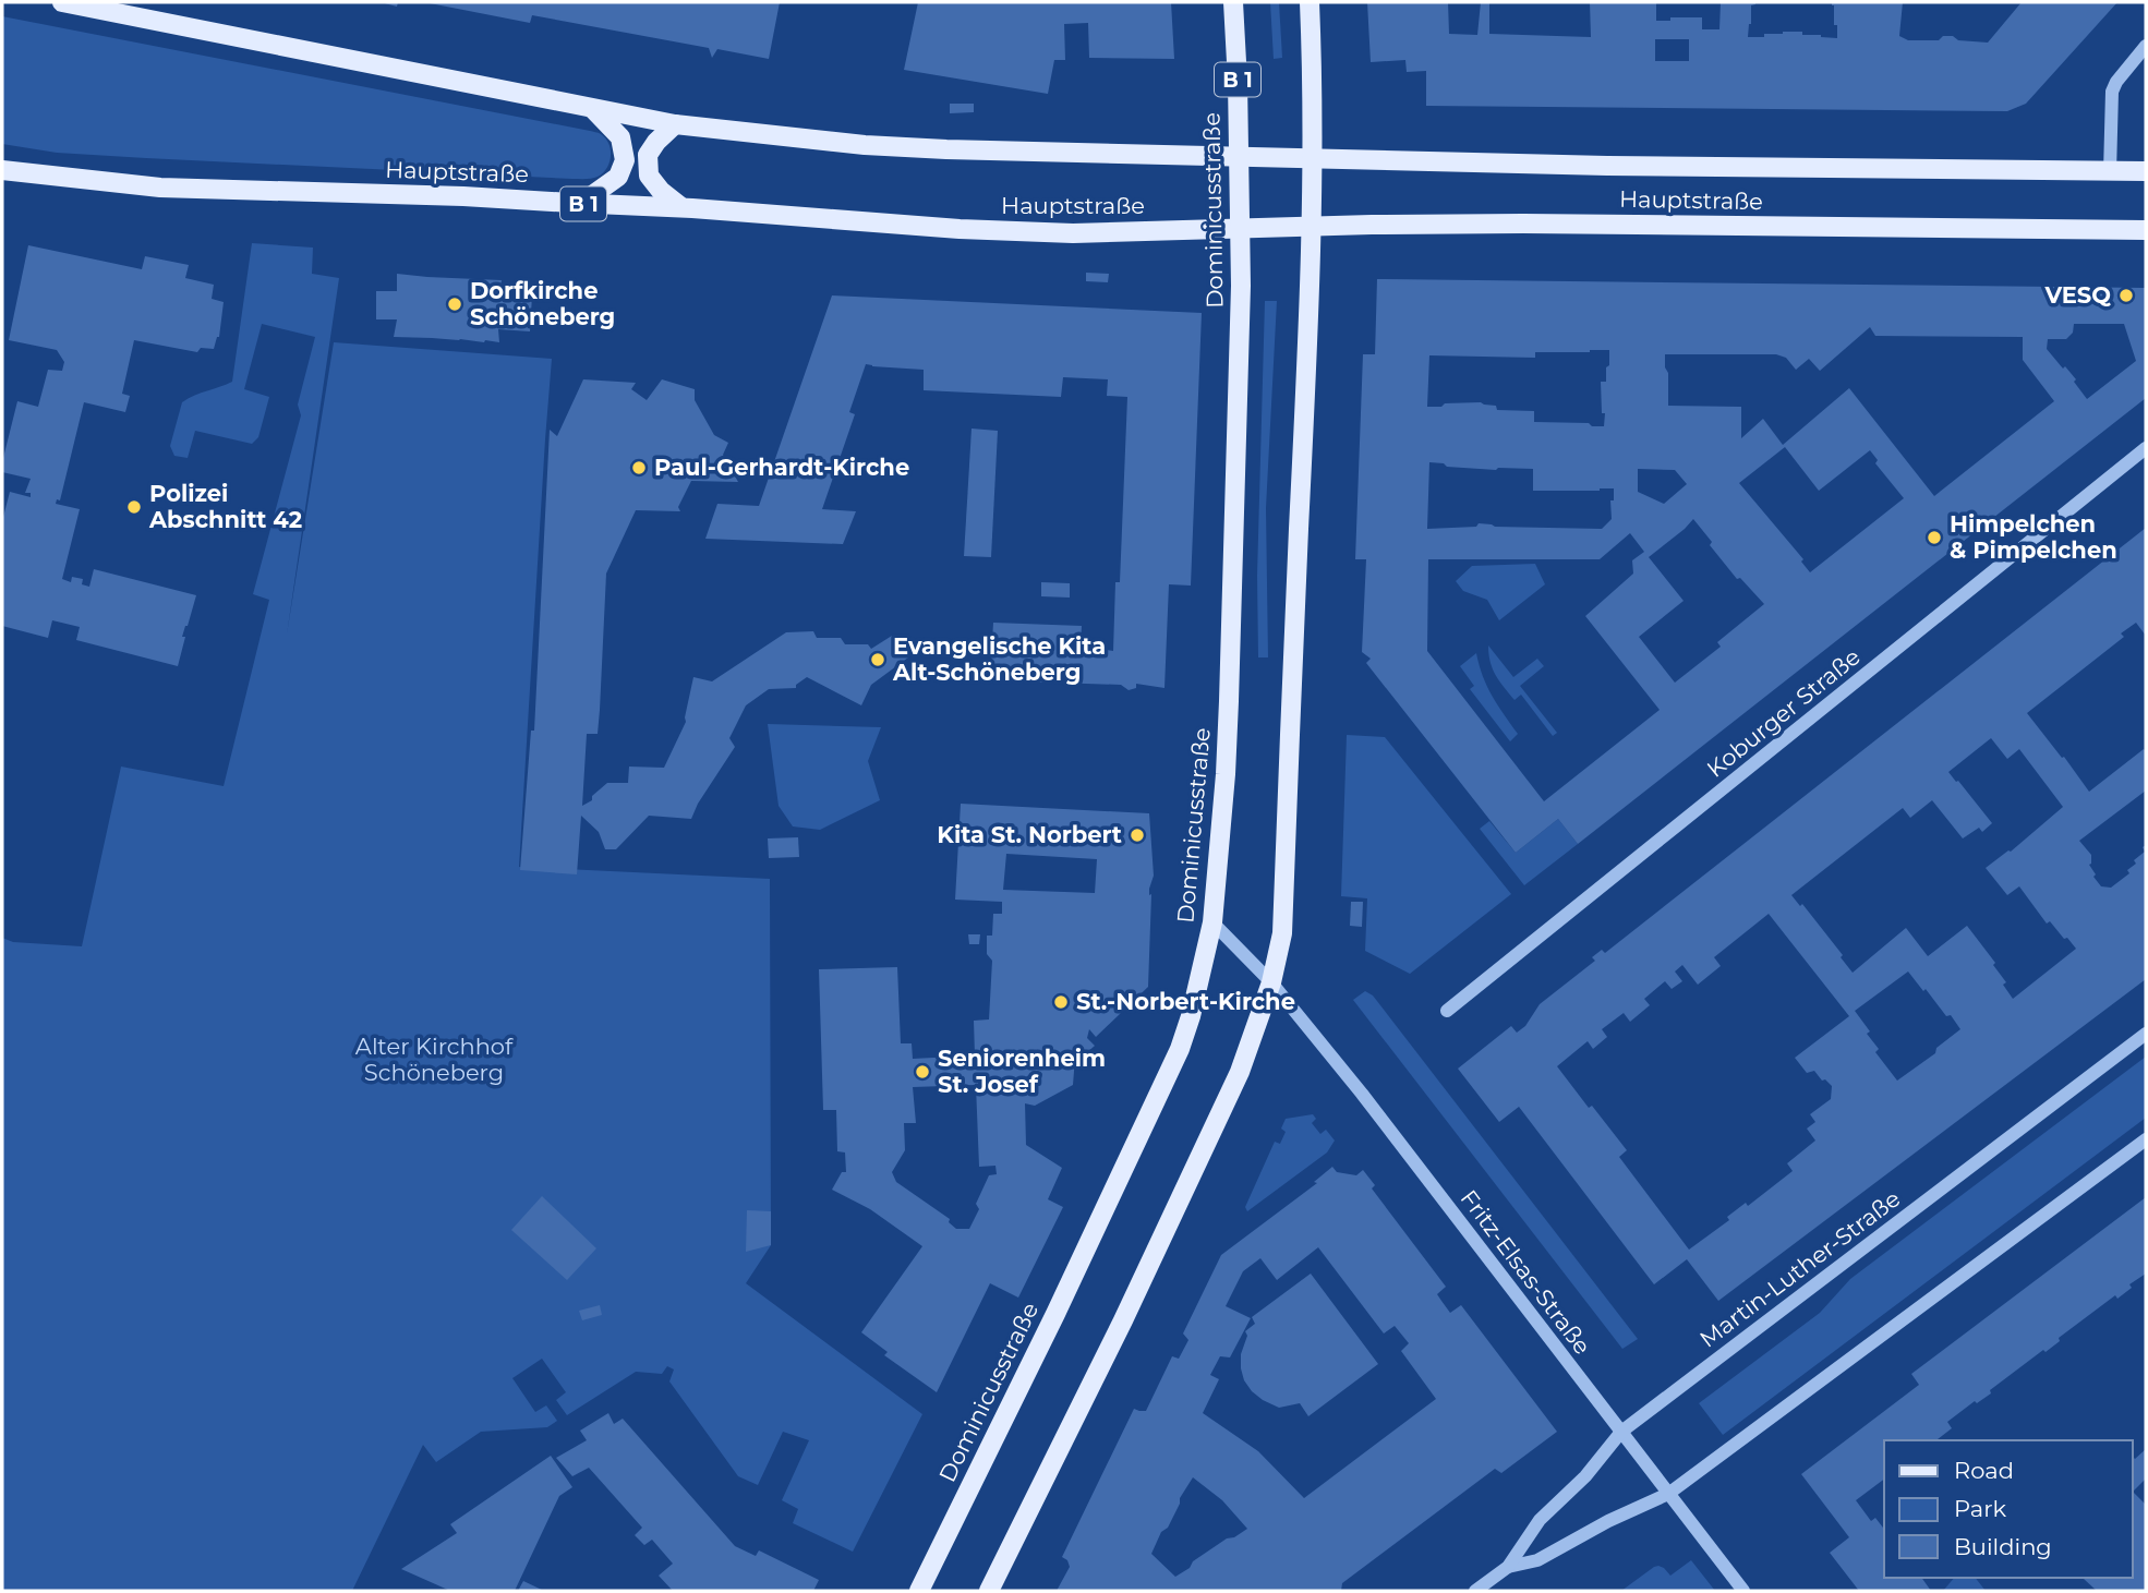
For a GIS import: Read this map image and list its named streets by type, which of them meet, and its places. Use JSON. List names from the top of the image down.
{
  "streets": {
    "main road": ["B 1", "Hauptstraße", "Dominicusstraße"],
    "street": ["Koburger Straße", "Martin-Luther-Straße", "Fritz-Elsas-Straße"]
  },
  "crossings": [
    ["Hauptstraße", "Dominicusstraße"],
    ["Dominicusstraße", "Fritz-Elsas-Straße"],
    ["Martin-Luther-Straße", "Fritz-Elsas-Straße"]
  ],
  "parks": ["Alter Kirchhof Schöneberg"],
  "places": [
    "VESQ",
    "Dorfkirche Schöneberg",
    "Paul-Gerhardt-Kirche",
    "Polizei Abschnitt 42",
    "Himpelchen & Pimpelchen",
    "Evangelische Kita Alt-Schöneberg",
    "Kita St. Norbert",
    "St.-Norbert-Kirche",
    "Seniorenheim St. Josef"
  ],
  "legend": ["Road", "Park", "Building"]
}
